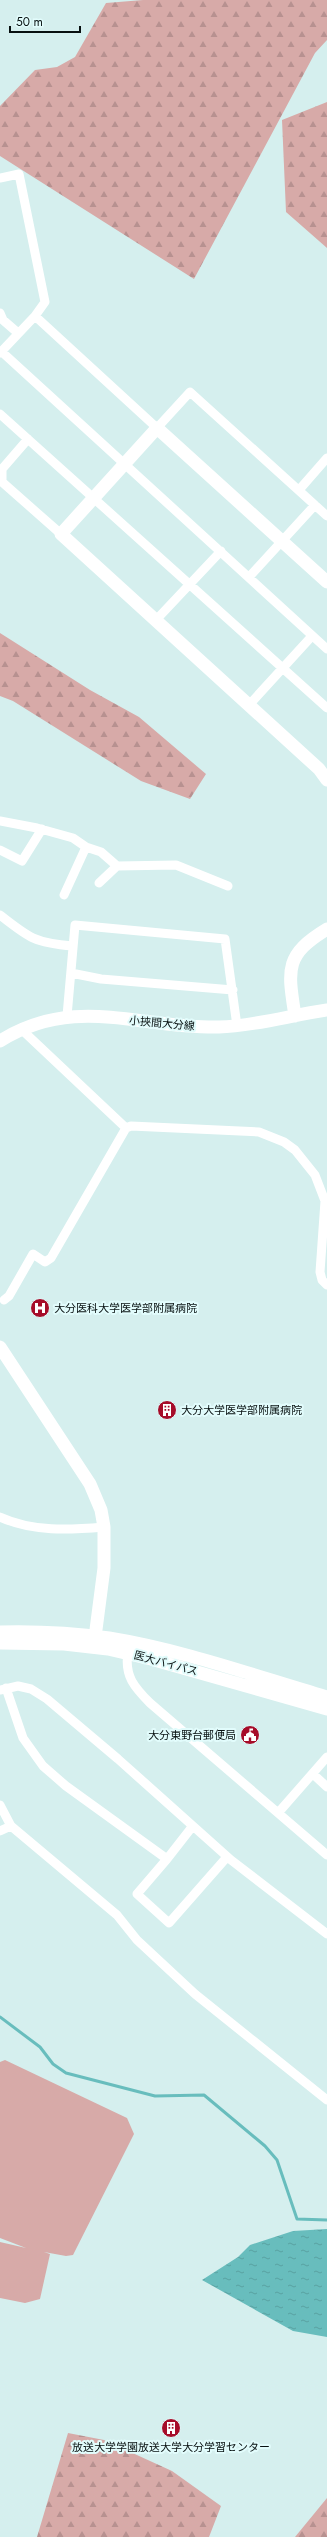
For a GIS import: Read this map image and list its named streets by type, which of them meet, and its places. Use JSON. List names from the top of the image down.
{
  "streets": {
    "street": ["小挾間大分線", "医大バイパス"]
  },
  "places": {
    "hospital": ["大分医科大学医学部附属病院"],
    "building": ["大分大学医学部附属病院", "放送大学学園放送大学大分学習センター"],
    "public building": ["大分東野台郵便局"]
  },
  "scale_bar": "50 m"
}
